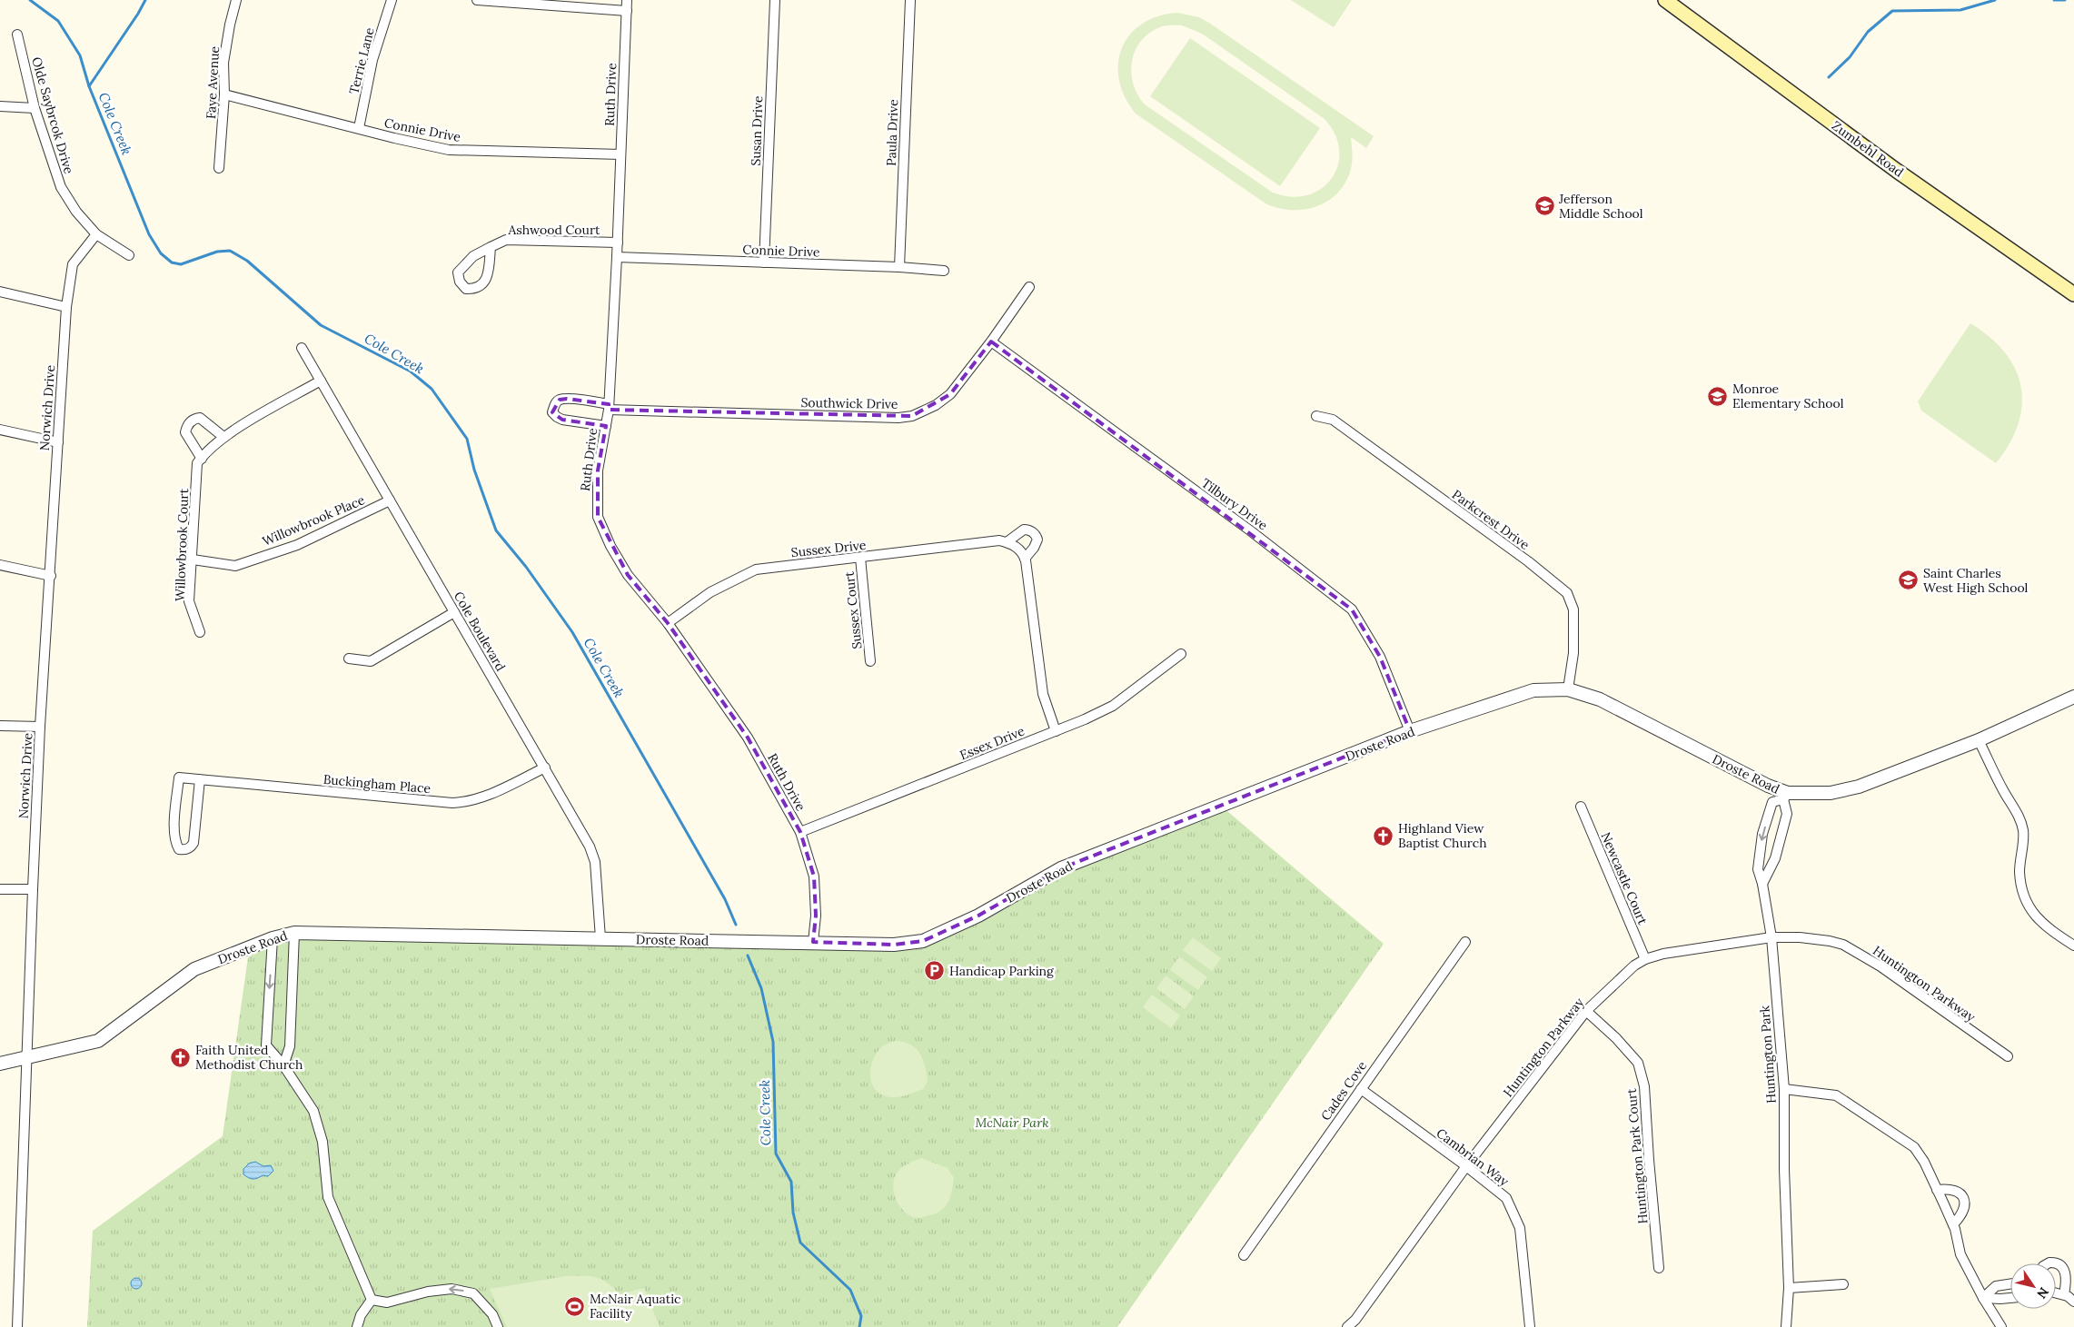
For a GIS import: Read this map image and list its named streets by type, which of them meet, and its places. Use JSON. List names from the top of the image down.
{
  "streets": {
    "main road": ["Zumbehl Road"],
    "street": [
      "Terrie Lane",
      "Faye Avenue",
      "Ruth Drive",
      "Olde Saybrcok Drive",
      "Connie Drive",
      "Susan Drive",
      "Paula Drive",
      "Ashwood Court",
      "Southwick Drive",
      "Norwich Drive",
      "Tilbury Drive",
      "Parkcrest Drive",
      "Willowbrook Place",
      "Willowbrook Court",
      "Sussex Drive",
      "Sussex Court",
      "Cole Boulevard",
      "Essex Drive",
      "Droste Road",
      "Buckingham Place",
      "Newcastle Court",
      "Huntington Parkway",
      "Huntington Park",
      "Cades Cove",
      "Huntington Park Court",
      "Cambrian Way"
    ]
  },
  "crossings": [
    ["Terrie Lane", "Connie Drive"],
    ["Faye Avenue", "Connie Drive"],
    ["Ruth Drive", "Connie Drive"],
    ["Ruth Drive", "Ashwood Court"],
    ["Ruth Drive", "Southwick Drive"],
    ["Ruth Drive", "Sussex Drive"],
    ["Ruth Drive", "Essex Drive"],
    ["Ruth Drive", "Droste Road"],
    ["Olde Saybrcok Drive", "Norwich Drive"],
    ["Connie Drive", "Susan Drive"],
    ["Connie Drive", "Paula Drive"],
    ["Southwick Drive", "Tilbury Drive"],
    ["Norwich Drive", "Droste Road"],
    ["Tilbury Drive", "Droste Road"],
    ["Parkcrest Drive", "Droste Road"],
    ["Willowbrook Place", "Willowbrook Court"],
    ["Willowbrook Place", "Cole Boulevard"],
    ["Sussex Drive", "Sussex Court"],
    ["Cole Boulevard", "Droste Road"],
    ["Cole Boulevard", "Buckingham Place"],
    ["Droste Road", "Huntington Park"],
    ["Newcastle Court", "Huntington Parkway"],
    ["Huntington Parkway", "Huntington Park"],
    ["Huntington Parkway", "Huntington Park Court"],
    ["Huntington Parkway", "Cambrian Way"],
    ["Cades Cove", "Cambrian Way"]
  ],
  "water": ["Cole Creek"],
  "parks": ["McNair Park"],
  "places": {
    "school or university": ["Jefferson Middle School", "Monroe Elementary School", "Saint Charles West High School"],
    "church": ["Highland View Baptist Church", "Faith United Methodist Church"],
    "parking": ["Handicap Parking"],
    "sports": ["McNair Aquatic Facility"]
  },
  "north": "bottom right"
}
